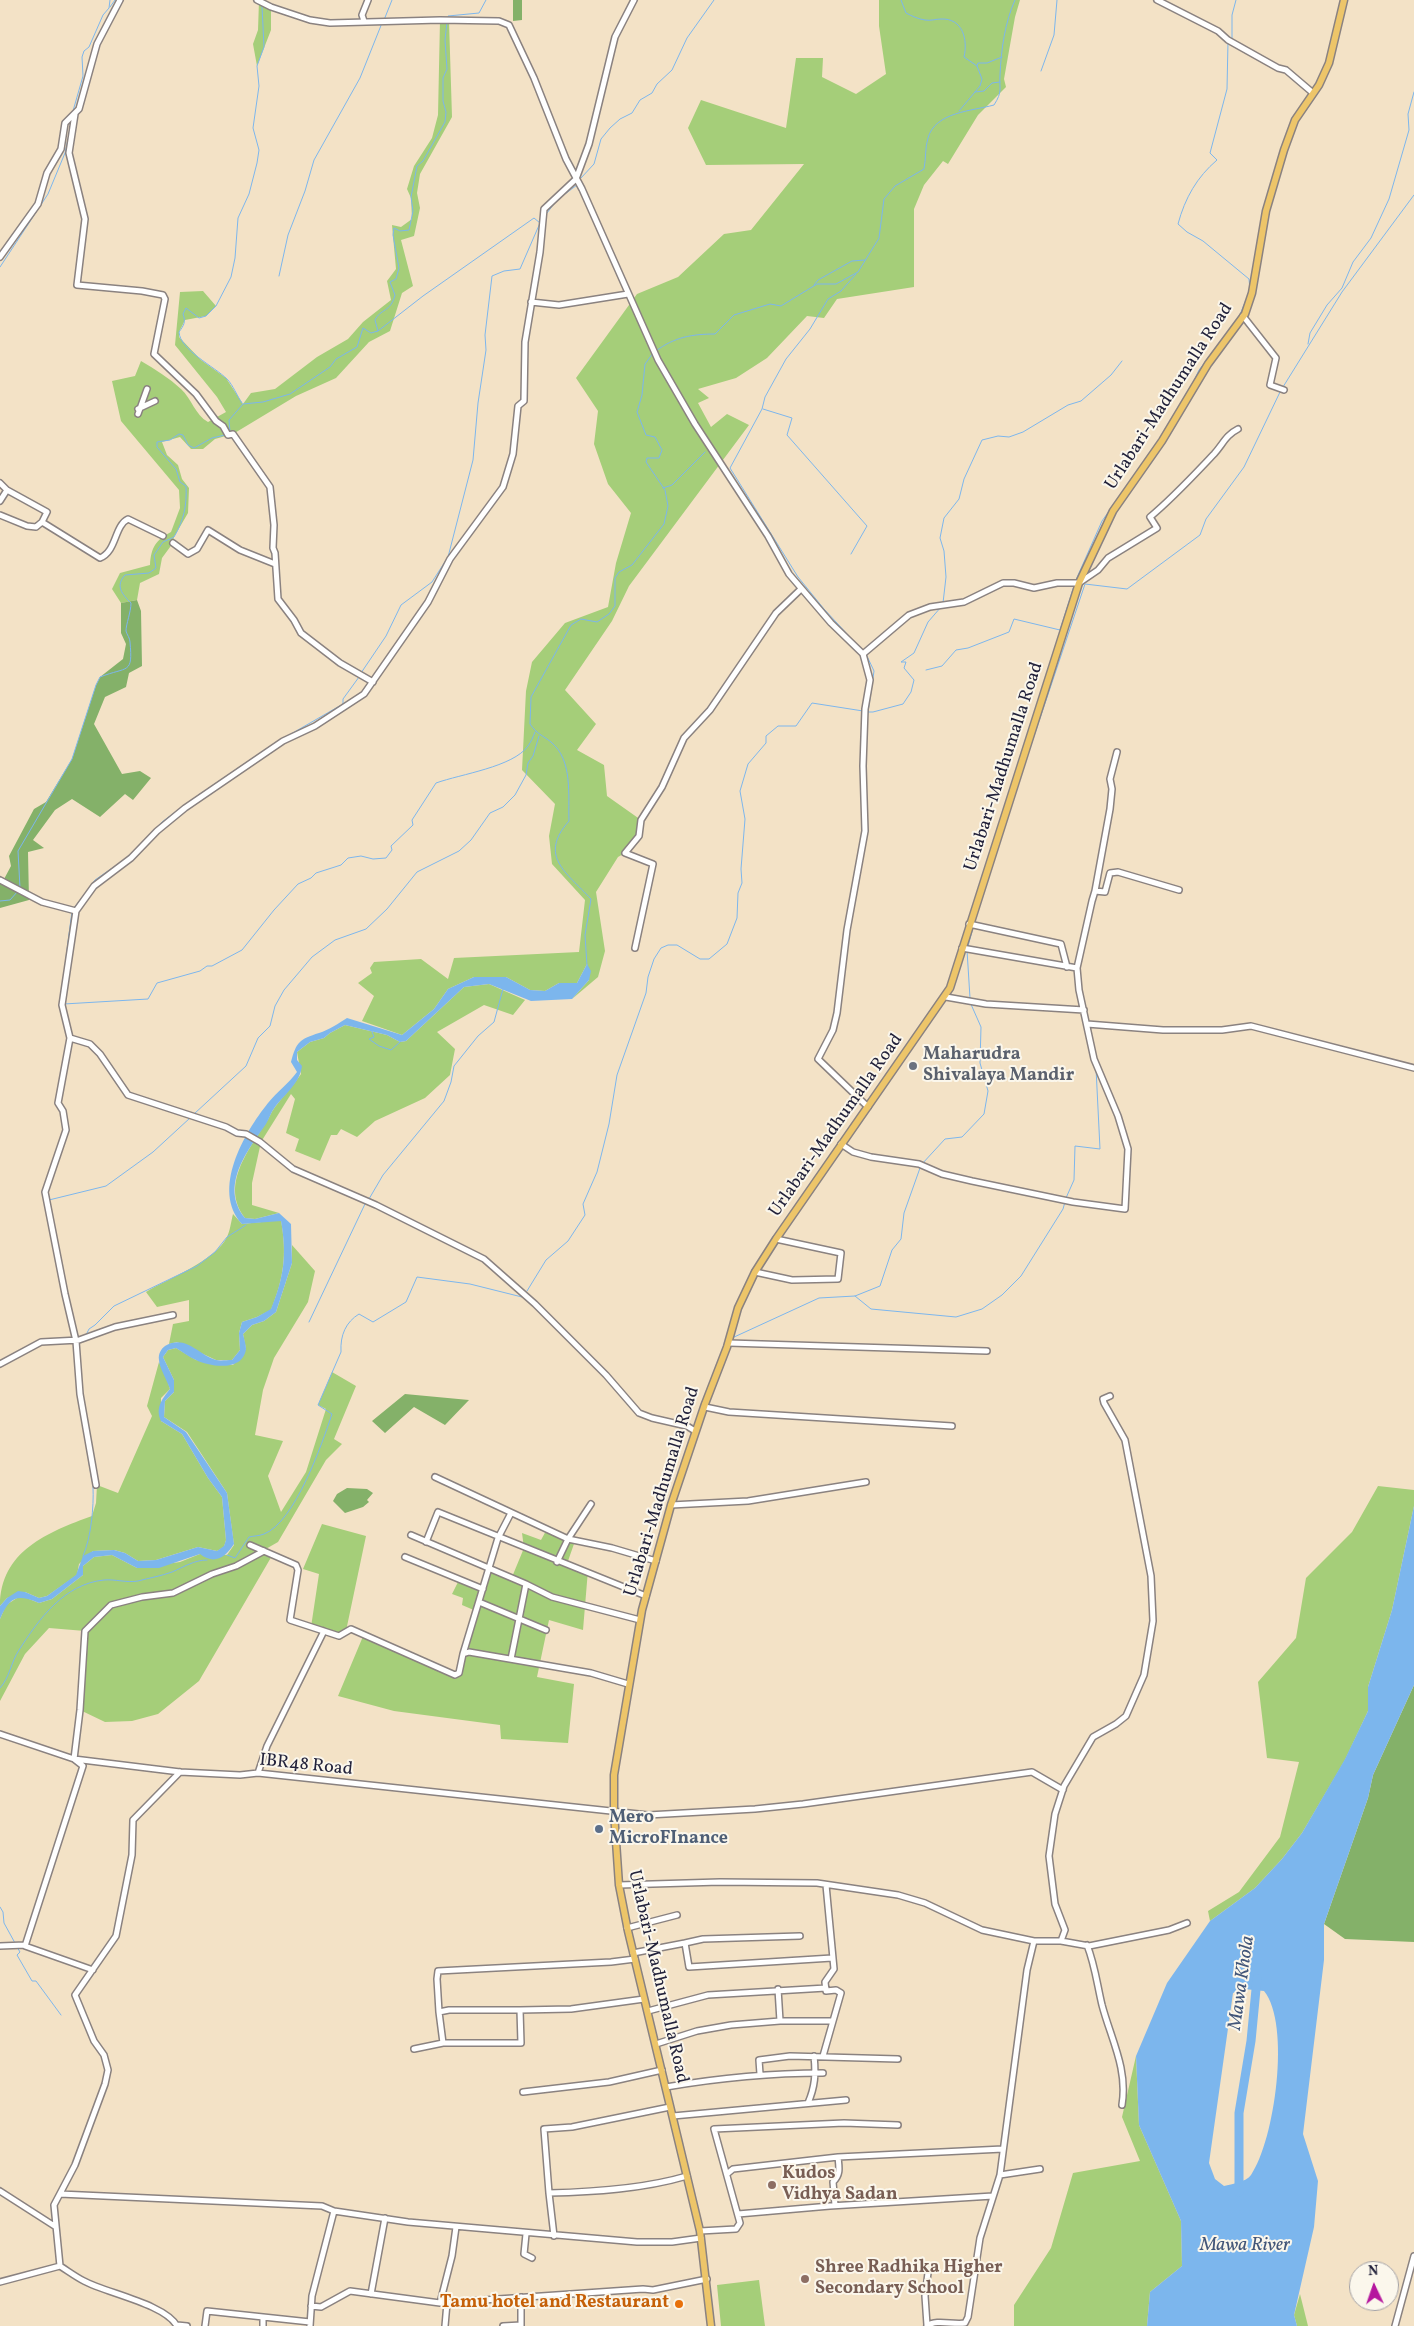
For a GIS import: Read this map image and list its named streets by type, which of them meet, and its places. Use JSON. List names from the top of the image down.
{
  "streets": {
    "main road": ["Urlabari-Madhumalla Road"],
    "street": ["IBR48 Road"]
  },
  "crossings": [
    ["Urlabari-Madhumalla Road", "IBR48 Road"]
  ],
  "water": ["Mawa Khola", "Mawa River"],
  "places": [
    "Maharudra Shivalaya Mandir",
    "Mero MicroFInance",
    "Kudos Vidhya Sadan",
    "Shree Radhika Higher Secondary School",
    "Tamu hotel and Restaurant"
  ],
  "north": "top"
}
